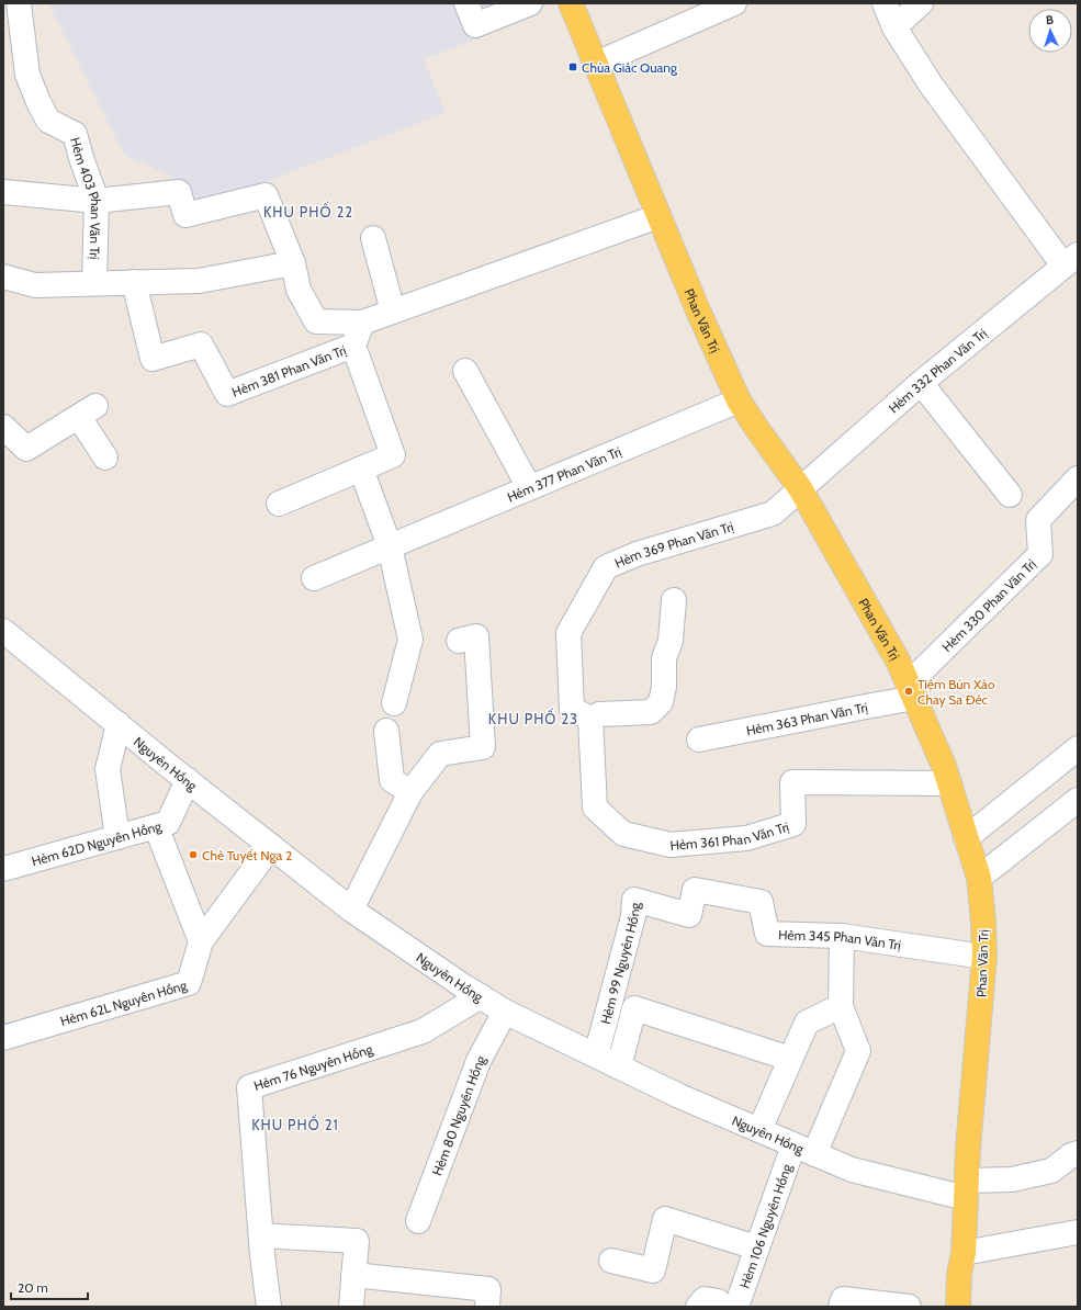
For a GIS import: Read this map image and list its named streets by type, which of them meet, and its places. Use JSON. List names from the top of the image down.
{
  "streets": {
    "main road": ["Phan Văn Trị"],
    "street": [
      "Hẻm 403 Phan Văn Trị",
      "Hẻm 381 Phan Văn Trị",
      "Hẻm 332 Phan Văn Trị",
      "Hẻm 377 Phan Văn Trị",
      "Hẻm 369 Phan Văn Trị",
      "Hẻm 330 Phan Văn Trị",
      "Hẻm 363 Phan Văn Trị",
      "Nguyên Hồng",
      "Hẻm 361 Phan Văn Trị",
      "Hẻm 62D Nguyên Hồng",
      "Hẻm 345 Phan Văn Trị",
      "Hẻm 99 Nguyên Hồng",
      "Hẻm 62L Nguyên Hồng",
      "Hẻm 76 Nguyên Hồng",
      "Hẻm 80 Nguyên Hồng",
      "Hẻm 106 Nguyên Hồng"
    ]
  },
  "crossings": [
    ["Phan Văn Trị", "Hẻm 381 Phan Văn Trị"],
    ["Phan Văn Trị", "Hẻm 332 Phan Văn Trị"],
    ["Phan Văn Trị", "Hẻm 377 Phan Văn Trị"],
    ["Phan Văn Trị", "Hẻm 369 Phan Văn Trị"],
    ["Phan Văn Trị", "Hẻm 330 Phan Văn Trị"],
    ["Phan Văn Trị", "Hẻm 363 Phan Văn Trị"],
    ["Phan Văn Trị", "Nguyên Hồng"],
    ["Phan Văn Trị", "Hẻm 361 Phan Văn Trị"],
    ["Phan Văn Trị", "Hẻm 345 Phan Văn Trị"],
    ["Hẻm 332 Phan Văn Trị", "Hẻm 369 Phan Văn Trị"],
    ["Hẻm 369 Phan Văn Trị", "Hẻm 361 Phan Văn Trị"],
    ["Hẻm 330 Phan Văn Trị", "Hẻm 363 Phan Văn Trị"],
    ["Nguyên Hồng", "Hẻm 62D Nguyên Hồng"],
    ["Nguyên Hồng", "Hẻm 99 Nguyên Hồng"],
    ["Nguyên Hồng", "Hẻm 62L Nguyên Hồng"],
    ["Nguyên Hồng", "Hẻm 76 Nguyên Hồng"],
    ["Nguyên Hồng", "Hẻm 80 Nguyên Hồng"],
    ["Nguyên Hồng", "Hẻm 106 Nguyên Hồng"],
    ["Hẻm 345 Phan Văn Trị", "Hẻm 99 Nguyên Hồng"]
  ],
  "districts": ["KHU PHỐ 22", "KHU PHỐ 23", "KHU PHỐ 21"],
  "places": {
    "transit": ["Chùa Giác Quang"],
    "other": ["Tiệm Bún Xào Chay Sa Đéc", "Chè Tuyết Nga 2"]
  },
  "scale_bar": "20 m",
  "north": "top"
}
